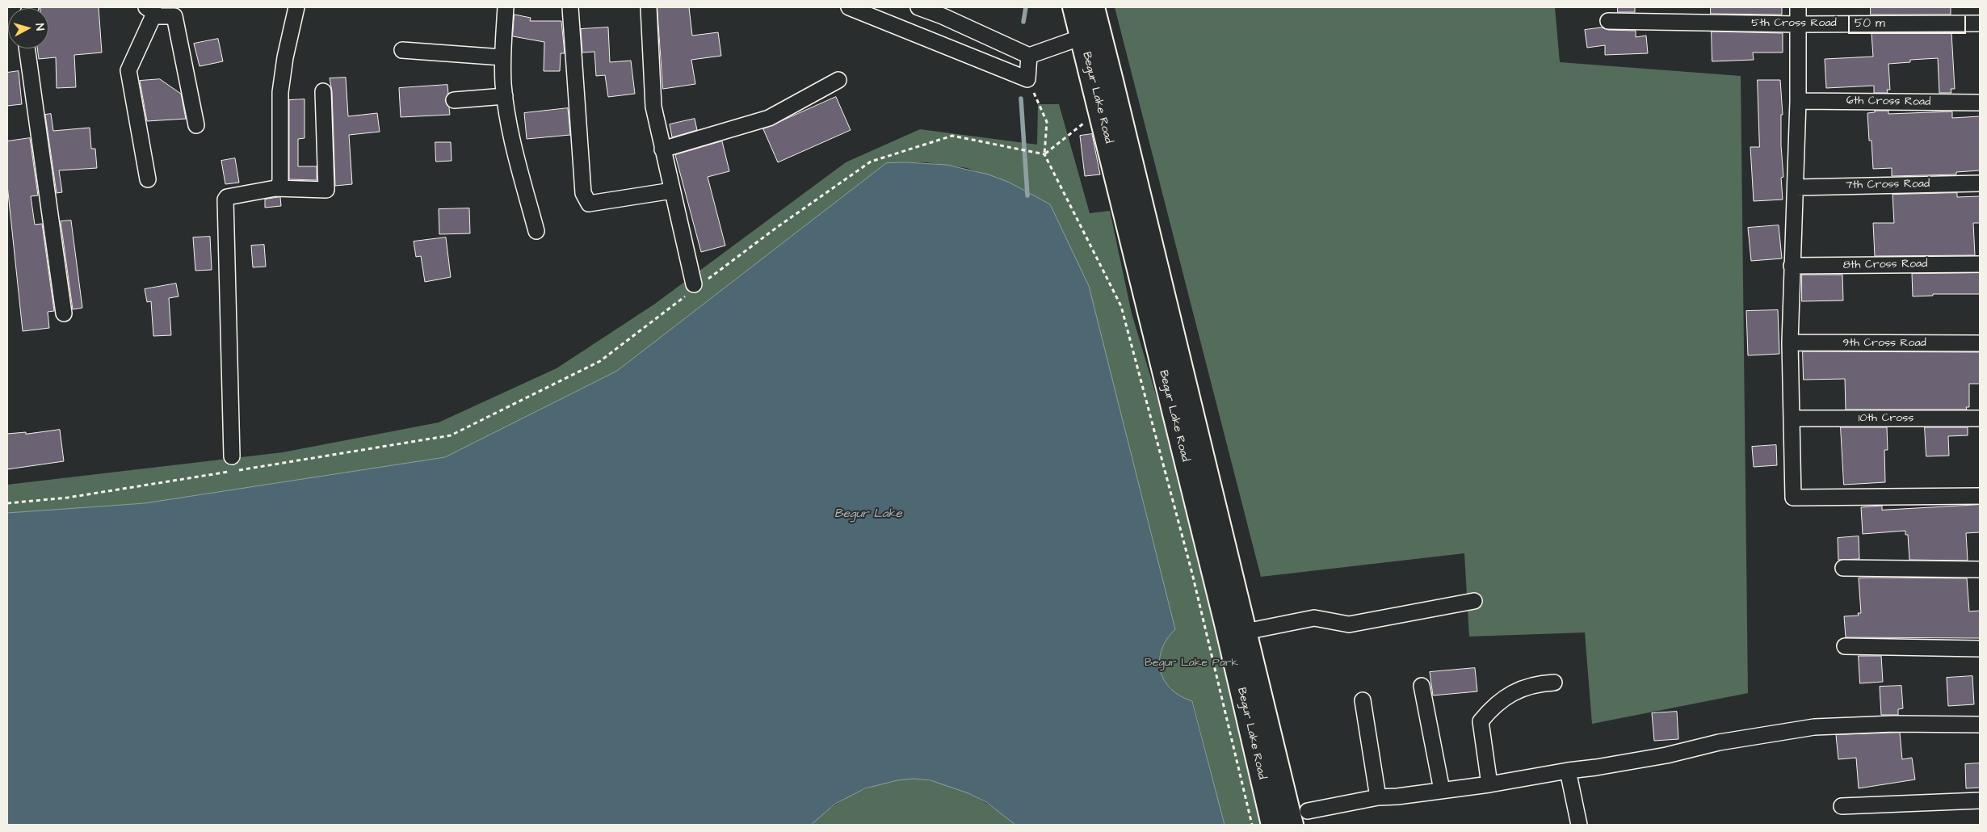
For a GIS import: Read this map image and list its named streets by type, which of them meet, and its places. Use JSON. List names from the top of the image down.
{
  "streets": {
    "main road": ["Begur Lake Road"],
    "street": [
      "5th Cross Road",
      "6th Cross Road",
      "7th Cross Road",
      "8th Cross Road",
      "9th Cross Road",
      "10th Cross"
    ]
  },
  "water": ["Begur Lake"],
  "parks": ["Begur Lake Park"],
  "scale_bar": "50 m",
  "north": "right"
}
